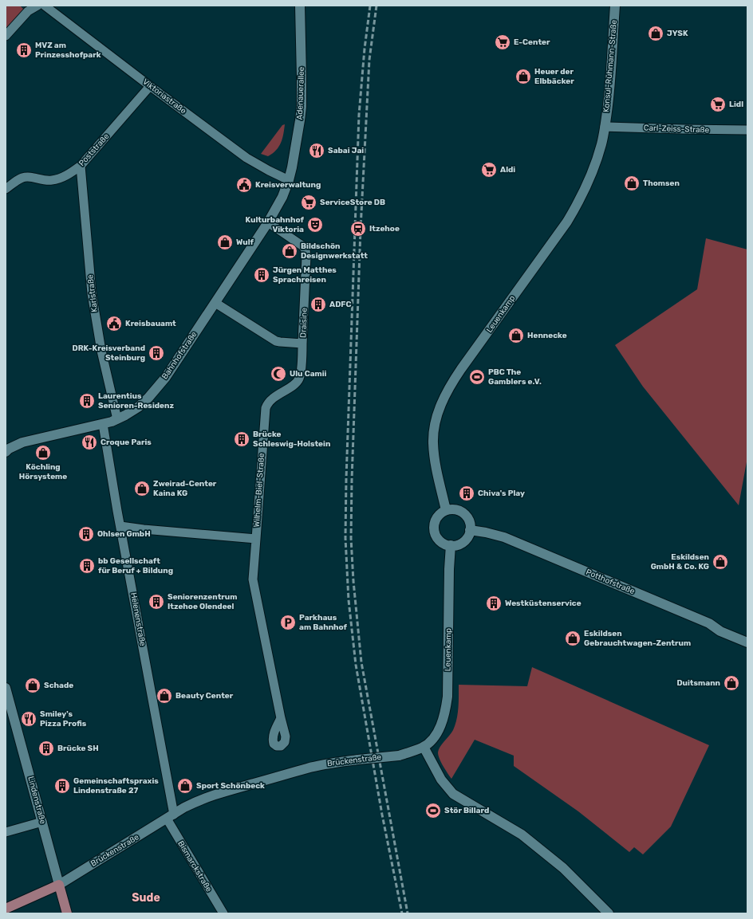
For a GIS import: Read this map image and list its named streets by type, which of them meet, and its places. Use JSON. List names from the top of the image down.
{
  "streets": {
    "main road": ["Lindenstraße"],
    "street": [
      "Konsul-Rühmann-Straße",
      "Adenauerallee",
      "Viktoriastraße",
      "Carl-Zeiss-Straße",
      "Poststraße",
      "Karlstraße",
      "Leuenkamp",
      "Draisine",
      "Bahnhofstraße",
      "Wilhelm-Biel-Straße",
      "Potthofstraße",
      "Helenenstraße",
      "Brückenstraße",
      "Bismarckstraße"
    ]
  },
  "crossings": [
    ["Konsul-Rühmann-Straße", "Carl-Zeiss-Straße"],
    ["Konsul-Rühmann-Straße", "Leuenkamp"],
    ["Adenauerallee", "Viktoriastraße"],
    ["Adenauerallee", "Bahnhofstraße"],
    ["Viktoriastraße", "Poststraße"],
    ["Viktoriastraße", "Bahnhofstraße"],
    ["Carl-Zeiss-Straße", "Leuenkamp"],
    ["Poststraße", "Karlstraße"],
    ["Karlstraße", "Bahnhofstraße"],
    ["Leuenkamp", "Potthofstraße"],
    ["Leuenkamp", "Brückenstraße"],
    ["Draisine", "Bahnhofstraße"],
    ["Draisine", "Wilhelm-Biel-Straße"],
    ["Bahnhofstraße", "Helenenstraße"],
    ["Wilhelm-Biel-Straße", "Helenenstraße"],
    ["Helenenstraße", "Brückenstraße"],
    ["Helenenstraße", "Bismarckstraße"],
    ["Brückenstraße", "Lindenstraße"],
    ["Brückenstraße", "Bismarckstraße"]
  ],
  "districts": ["Sude"],
  "places": {
    "shop": [
      "JYSK",
      "Heuer der Elbbäcker",
      "Thomsen",
      "Wulf",
      "Bildschön Designwerkstatt",
      "Hennecke",
      "Köchling Hörsysteme",
      "Zweirad-Center Kaina KG",
      "Eskildsen GmbH & Co. KG",
      "Eskildsen Gebrauchtwagen-Zentrum",
      "Duitsmann",
      "Schade",
      "Beauty Center",
      "Sport Schönbeck"
    ],
    "supermarket": [
      "E-Center",
      "Lidl",
      "Aldi",
      "ServiceStore DB"
    ],
    "building": [
      "MVZ am Prinzesshofpark",
      "Jürgen Matthes Sprachreisen",
      "ADFC",
      "DRK-Kreisverband Steinburg",
      "Laurentius Senioren-Residenz",
      "Brücke Schleswig-Holstein",
      "Chiva's Play",
      "Ohlsen GmbH",
      "bb Gesellschaft für Beruf + Bildung",
      "Seniorenzentrum Itzehoe Olendeel",
      "Westküstenservice",
      "Brücke SH",
      "Gemeinschaftspraxis Lindenstraße 27"
    ],
    "restaurant": ["Sabai Jai", "Croque Paris", "Smiley's Pizza Profis"],
    "public building": ["Kreisverwaltung", "Kreisbauamt"],
    "theatre": ["Kulturbahnhof Viktoria"],
    "station": ["Itzehoe"],
    "mosque": ["Ulu Camii"],
    "sports": ["PBC The Gamblers e.V.", "Stör Billard"],
    "parking": ["Parkhaus am Bahnhof"]
  }
}
